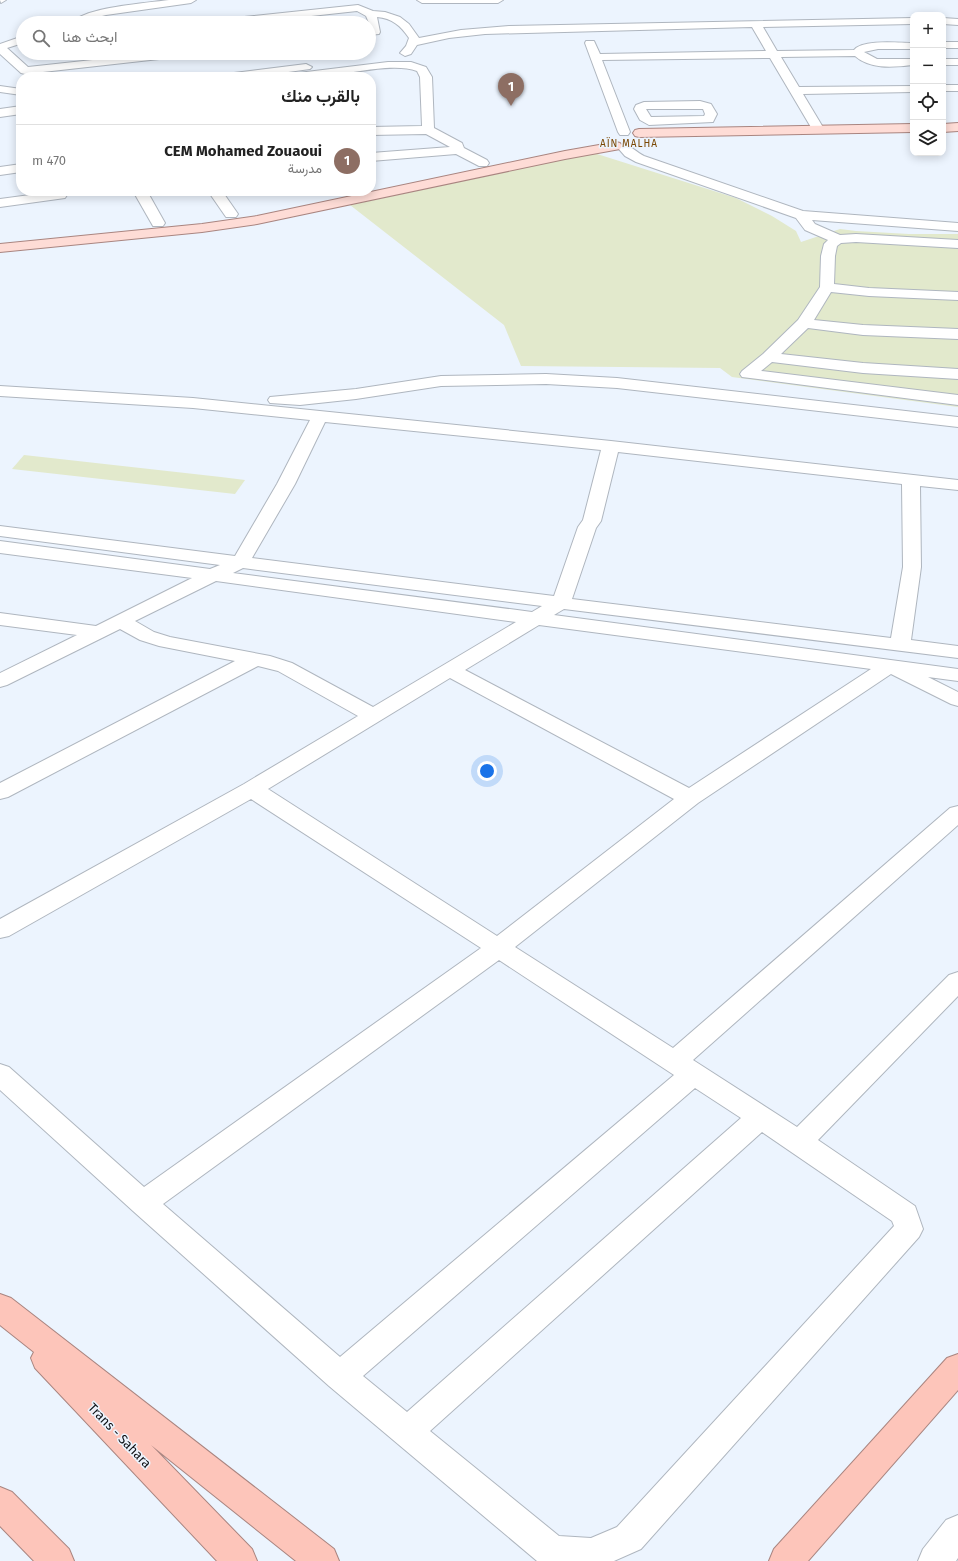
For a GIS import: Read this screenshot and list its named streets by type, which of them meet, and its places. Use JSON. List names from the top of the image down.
{
  "streets": {
    "highway": ["Trans - Sahara"]
  },
  "districts": ["AÏN MALHA"],
  "page": {
    "map_buttons": ["+", "−"],
    "search": "ابحث هنا",
    "heading": "بالقرب منك",
    "pins": "1",
    "list": [
      {
        "mark": "1",
        "name": "CEM Mohamed Zouaoui",
        "note": "مدرسة",
        "value": "470 m"
      }
    ]
  }
}
